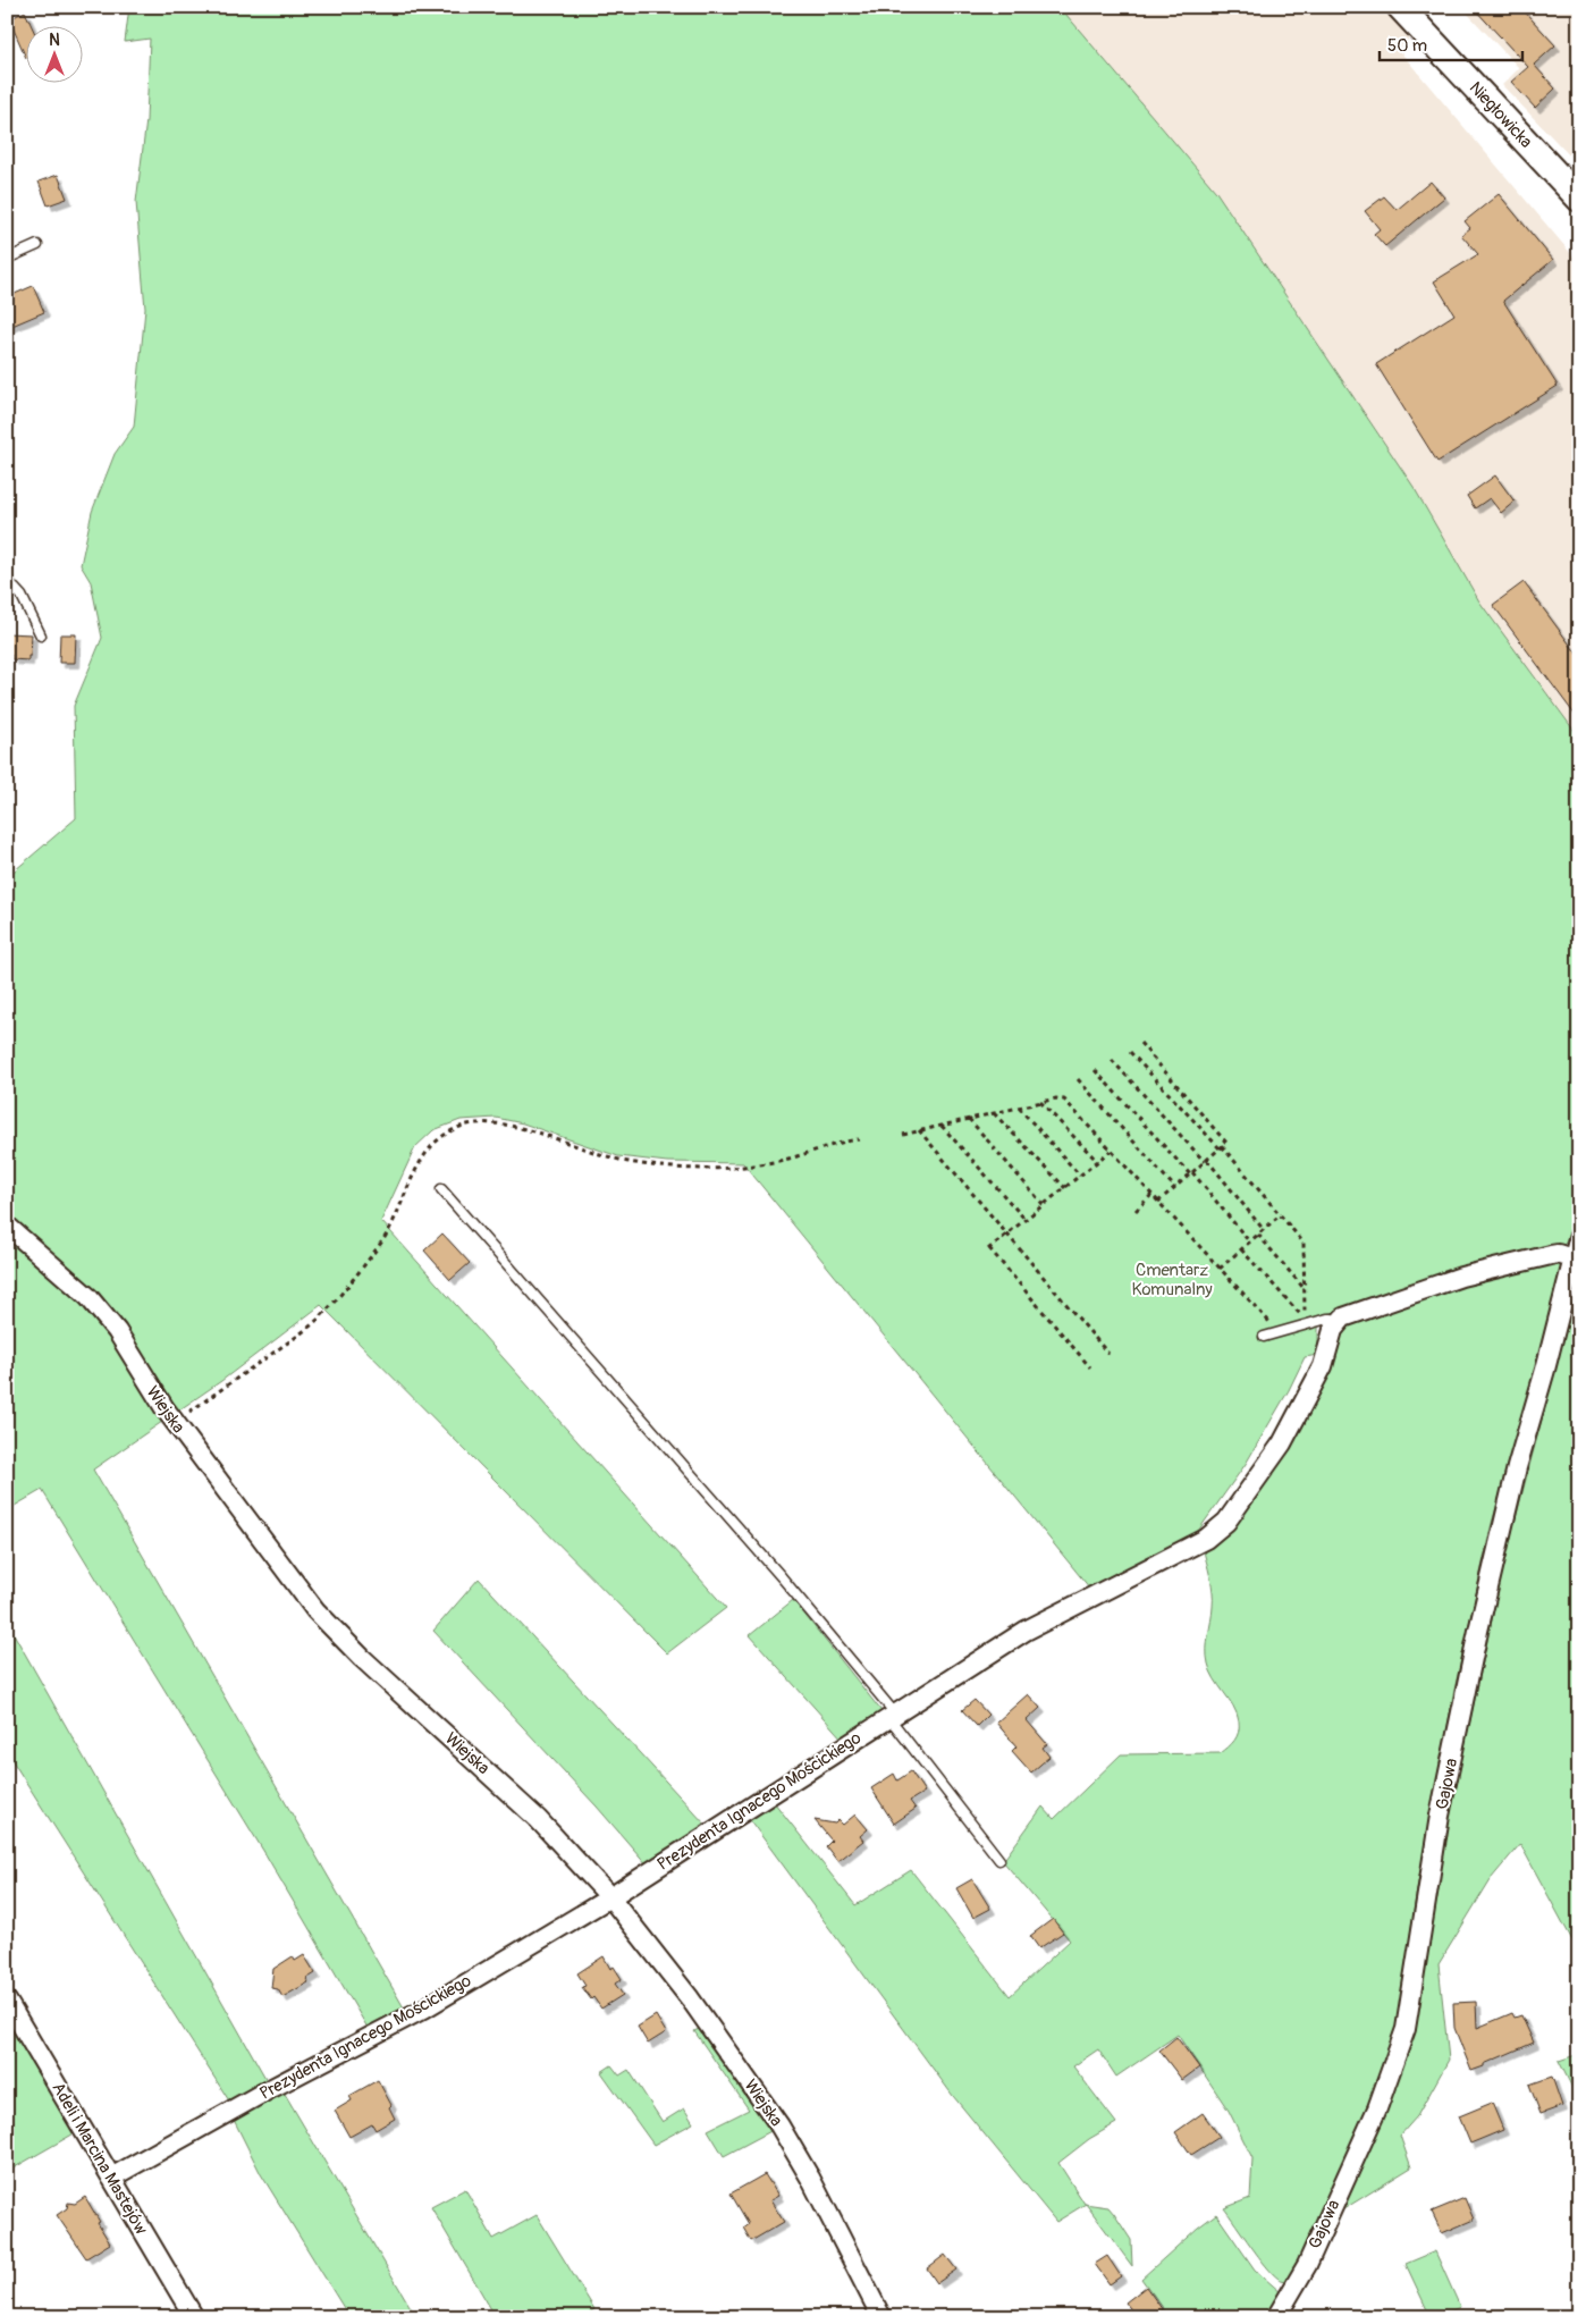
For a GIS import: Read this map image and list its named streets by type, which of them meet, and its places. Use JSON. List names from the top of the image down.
{
  "streets": {
    "street": [
      "Niegłowicka",
      "Wiejska",
      "Gajowa",
      "Prezydenta Ignacego Mościckiego",
      "Adeli i Marcina Mastejów"
    ]
  },
  "crossings": [
    ["Wiejska", "Prezydenta Ignacego Mościckiego"],
    ["Prezydenta Ignacego Mościckiego", "Adeli i Marcina Mastejów"]
  ],
  "parks": ["Cmentarz Komunalny"],
  "scale_bar": "50 m",
  "north": "top"
}
